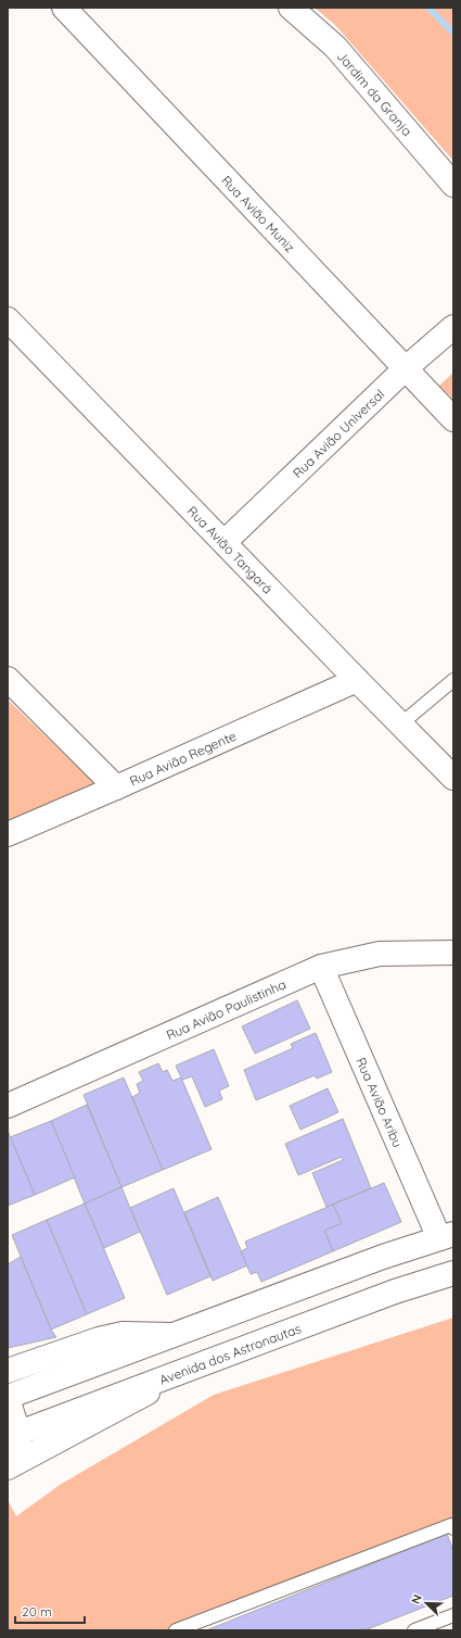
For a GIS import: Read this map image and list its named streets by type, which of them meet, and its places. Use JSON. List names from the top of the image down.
{
  "streets": {
    "street": [
      "Jardim da Granja",
      "Rua Avião Muniz",
      "Rua Avião Universal",
      "Rua Avião Tangará",
      "Rua Avião Regente",
      "Rua Avião Paulistinha",
      "Rua Avião Aribu",
      "Avenida dos Astronautas"
    ]
  },
  "crossings": [
    ["Rua Avião Muniz", "Rua Avião Universal"],
    ["Rua Avião Universal", "Rua Avião Tangará"],
    ["Rua Avião Tangará", "Rua Avião Regente"],
    ["Rua Avião Paulistinha", "Rua Avião Aribu"]
  ],
  "scale_bar": "20 m",
  "north": "top left"
}
